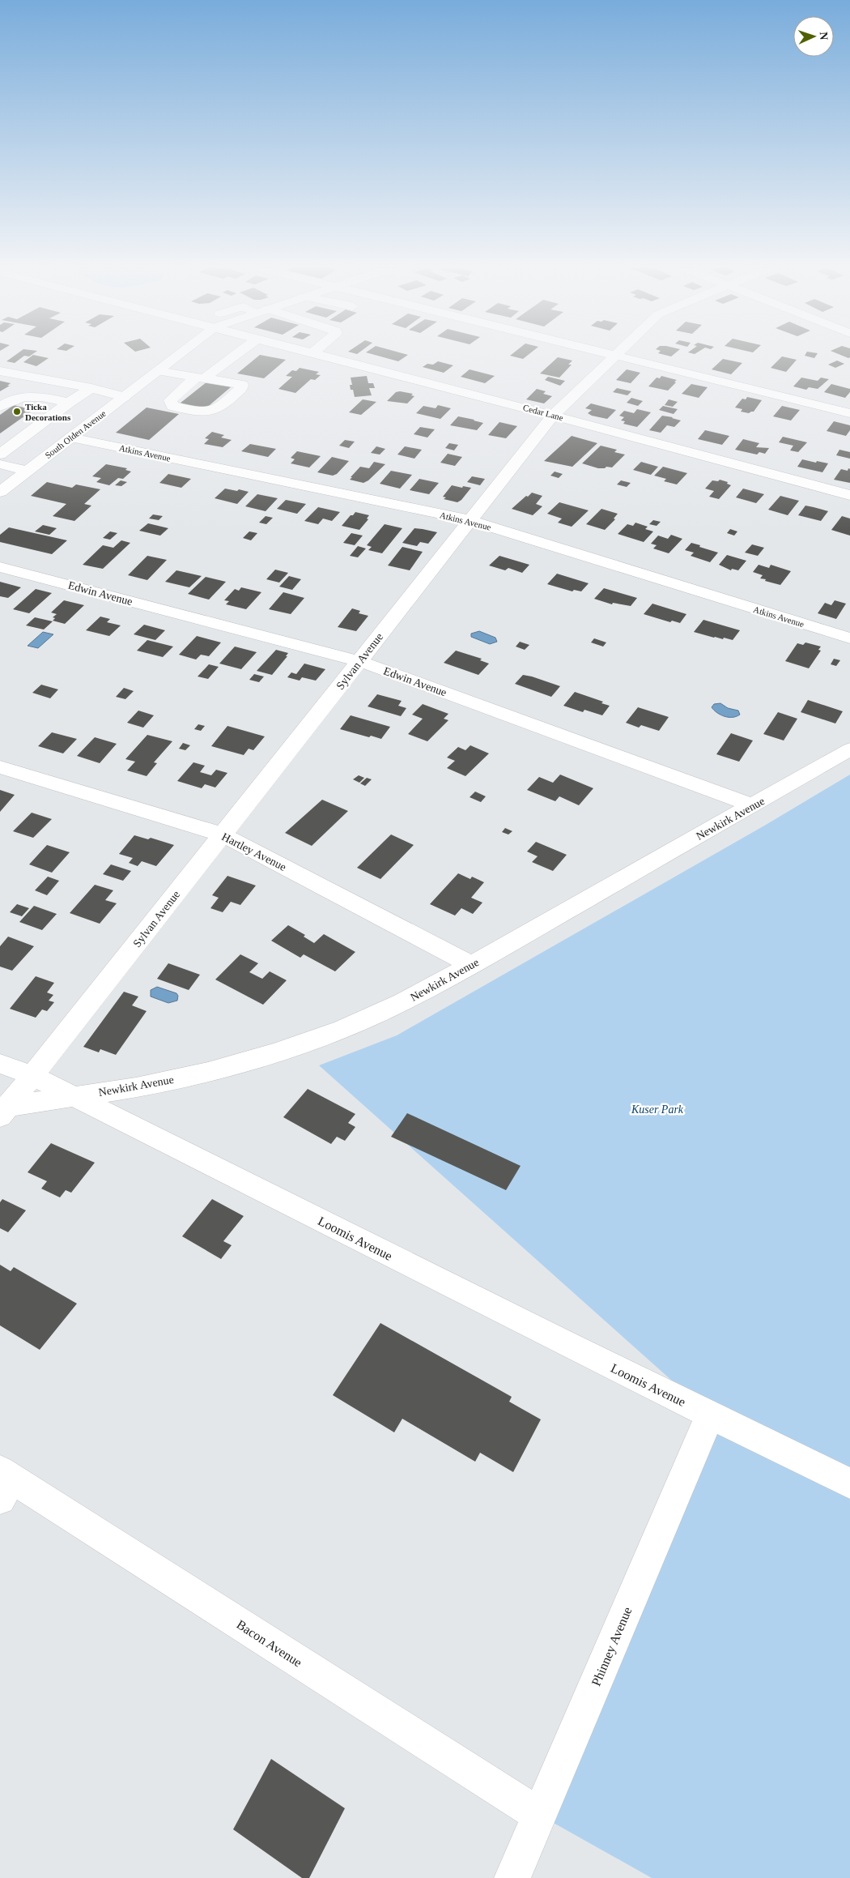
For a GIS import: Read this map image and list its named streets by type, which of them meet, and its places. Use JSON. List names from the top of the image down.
{
  "streets": {
    "street": [
      "Cedar Lane",
      "South Olden Avenue",
      "Atkins Avenue",
      "Edwin Avenue",
      "Sylvan Avenue",
      "Newkirk Avenue",
      "Hartley Avenue",
      "Loomis Avenue",
      "Bacon Avenue",
      "Phinney Avenue"
    ]
  },
  "crossings": [
    ["Cedar Lane", "Sylvan Avenue"],
    ["South Olden Avenue", "Atkins Avenue"],
    ["Atkins Avenue", "Sylvan Avenue"],
    ["Edwin Avenue", "Sylvan Avenue"],
    ["Edwin Avenue", "Newkirk Avenue"],
    ["Sylvan Avenue", "Newkirk Avenue"],
    ["Sylvan Avenue", "Hartley Avenue"],
    ["Sylvan Avenue", "Loomis Avenue"],
    ["Newkirk Avenue", "Hartley Avenue"],
    ["Newkirk Avenue", "Loomis Avenue"],
    ["Loomis Avenue", "Phinney Avenue"],
    ["Bacon Avenue", "Phinney Avenue"]
  ],
  "parks": ["Kuser Park"],
  "places": ["Ticka Decorations"],
  "north": "right"
}
